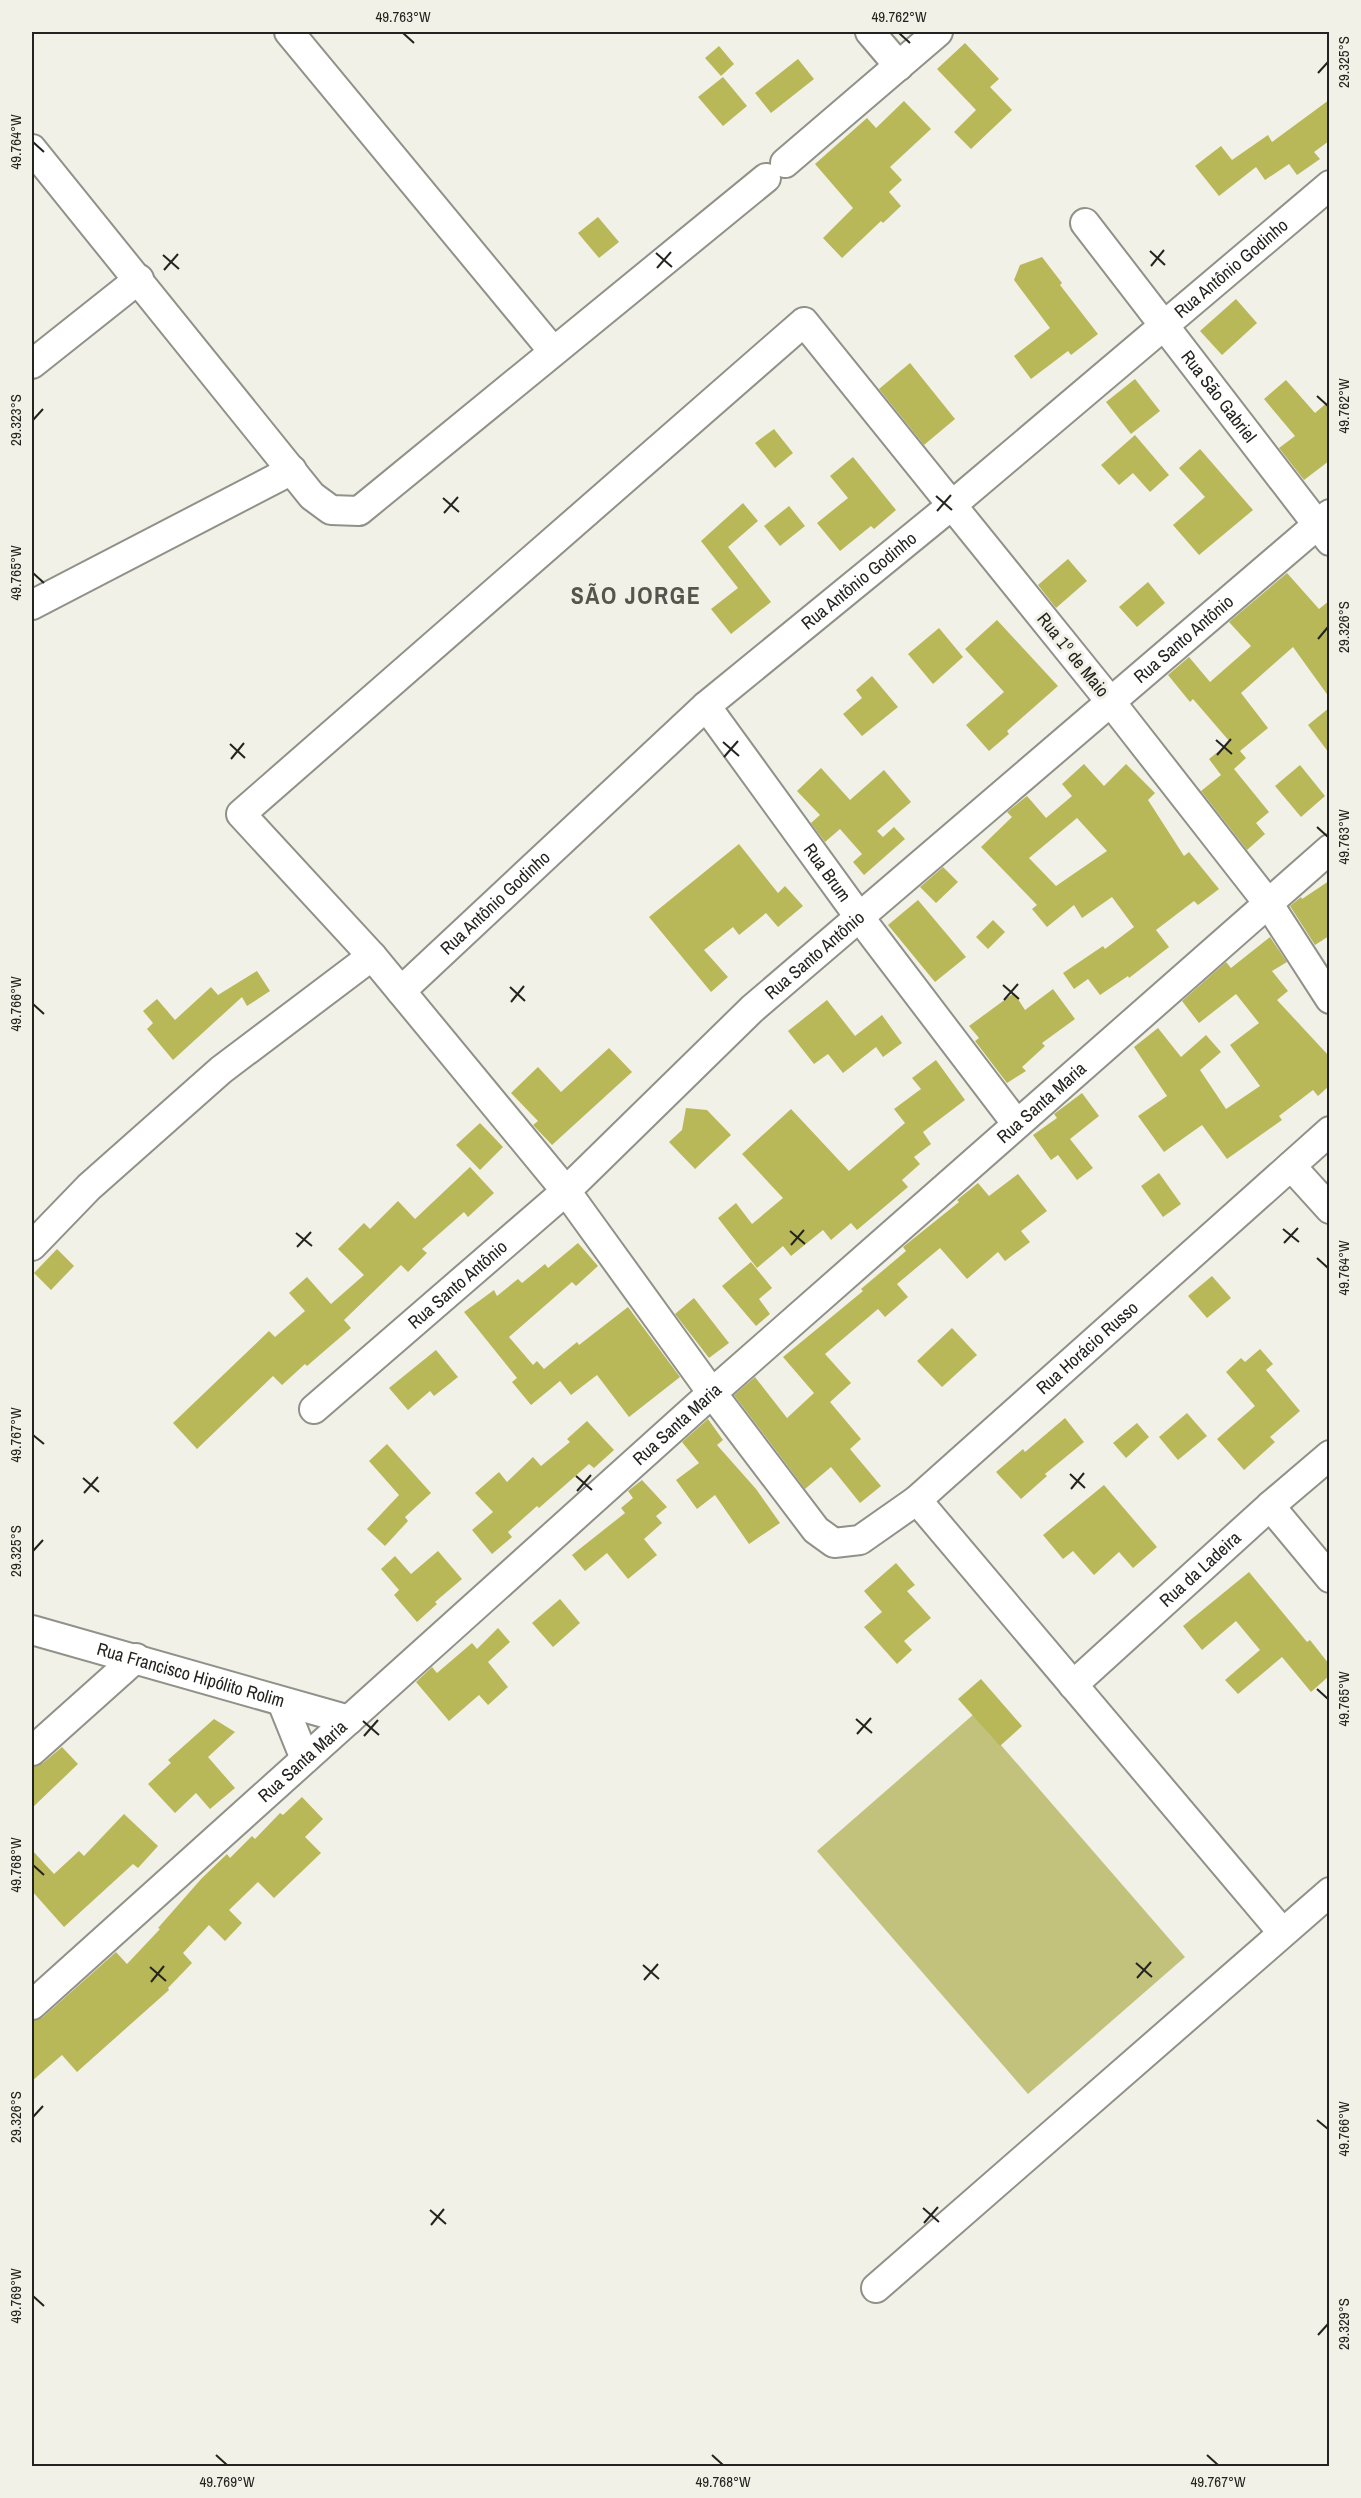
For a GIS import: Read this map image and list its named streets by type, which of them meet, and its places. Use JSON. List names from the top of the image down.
{
  "streets": {
    "street": [
      "Rua Antônio Godinho",
      "Rua São Gabriel",
      "Rua Santo Antônio",
      "Rua 1º de Maio",
      "Rua Brum",
      "Rua Santa Maria",
      "Rua Horácio Russo",
      "Rua da Ladeira",
      "Rua Francisco Hipólito Rolim"
    ]
  },
  "crossings": [
    ["Rua Antônio Godinho", "Rua São Gabriel"],
    ["Rua Antônio Godinho", "Rua 1º de Maio"],
    ["Rua Antônio Godinho", "Rua Brum"],
    ["Rua São Gabriel", "Rua Santo Antônio"],
    ["Rua Santo Antônio", "Rua 1º de Maio"],
    ["Rua Santo Antônio", "Rua Brum"],
    ["Rua 1º de Maio", "Rua Santa Maria"],
    ["Rua Brum", "Rua Santa Maria"],
    ["Rua Santa Maria", "Rua Horácio Russo"],
    ["Rua Santa Maria", "Rua Francisco Hipólito Rolim"]
  ],
  "districts": ["SÃO JORGE"],
  "coordinates": [
    "49.763°W",
    "49.762°W",
    "29.325°S",
    "49.764°W",
    "29.323°S",
    "49.765°W",
    "29.326°S",
    "49.766°W",
    "49.767°W",
    "49.768°W",
    "49.769°W",
    "29.329°S"
  ]
}
